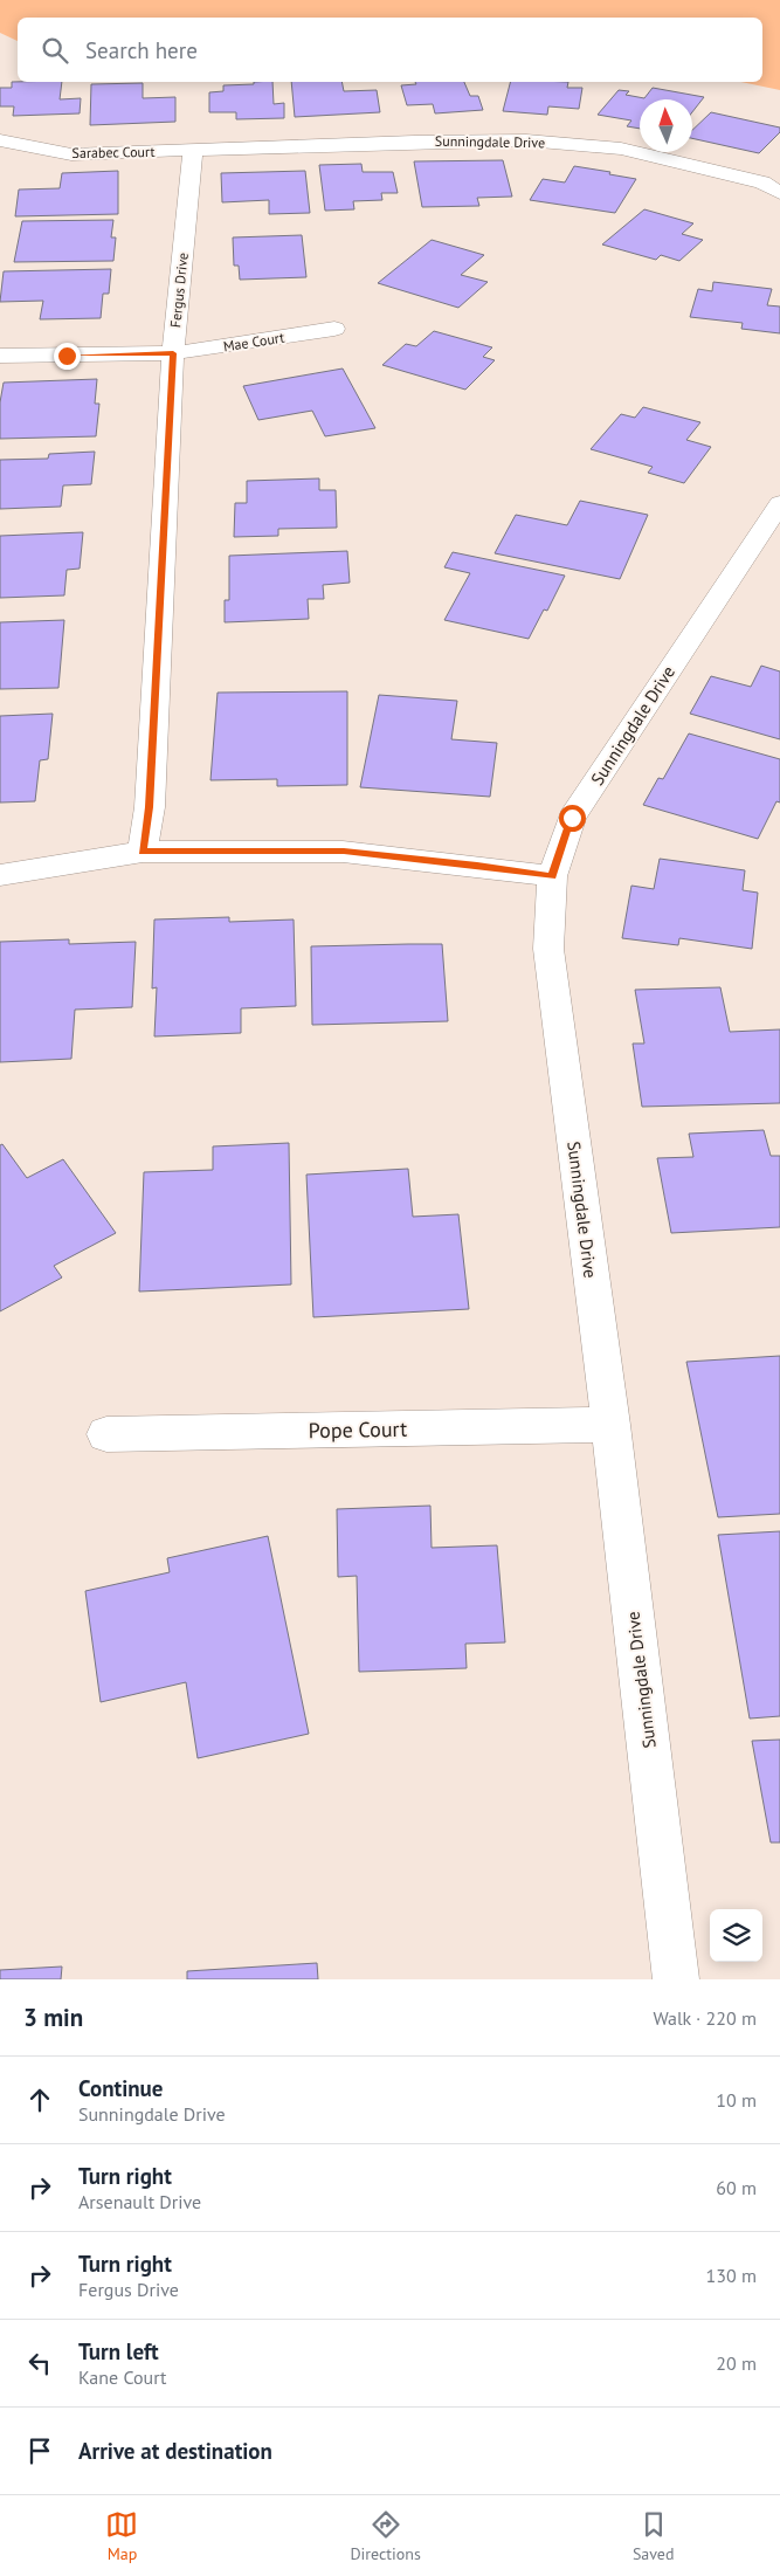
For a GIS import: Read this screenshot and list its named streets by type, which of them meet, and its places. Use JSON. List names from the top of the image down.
{
  "streets": {
    "street": [
      "Sunningdale Drive",
      "Sarabec Court",
      "Fergus Drive",
      "Mae Court",
      "Pope Court"
    ]
  },
  "crossings": [
    ["Sunningdale Drive", "Sarabec Court"],
    ["Sunningdale Drive", "Fergus Drive"],
    ["Sunningdale Drive", "Pope Court"],
    ["Sarabec Court", "Fergus Drive"],
    ["Fergus Drive", "Mae Court"]
  ],
  "north": "top",
  "page": {
    "search": "Search here",
    "heading": ["3 min", "Walk · 220 m"],
    "list": [
      ["Continue", "Sunningdale Drive", "10 m"],
      ["Turn right", "Arsenault Drive", "60 m"],
      ["Turn right", "Fergus Drive", "130 m"],
      ["Turn left", "Kane Court", "20 m"],
      "Arrive at destination"
    ],
    "nav": ["Map", "Directions", "Saved"]
  }
}
